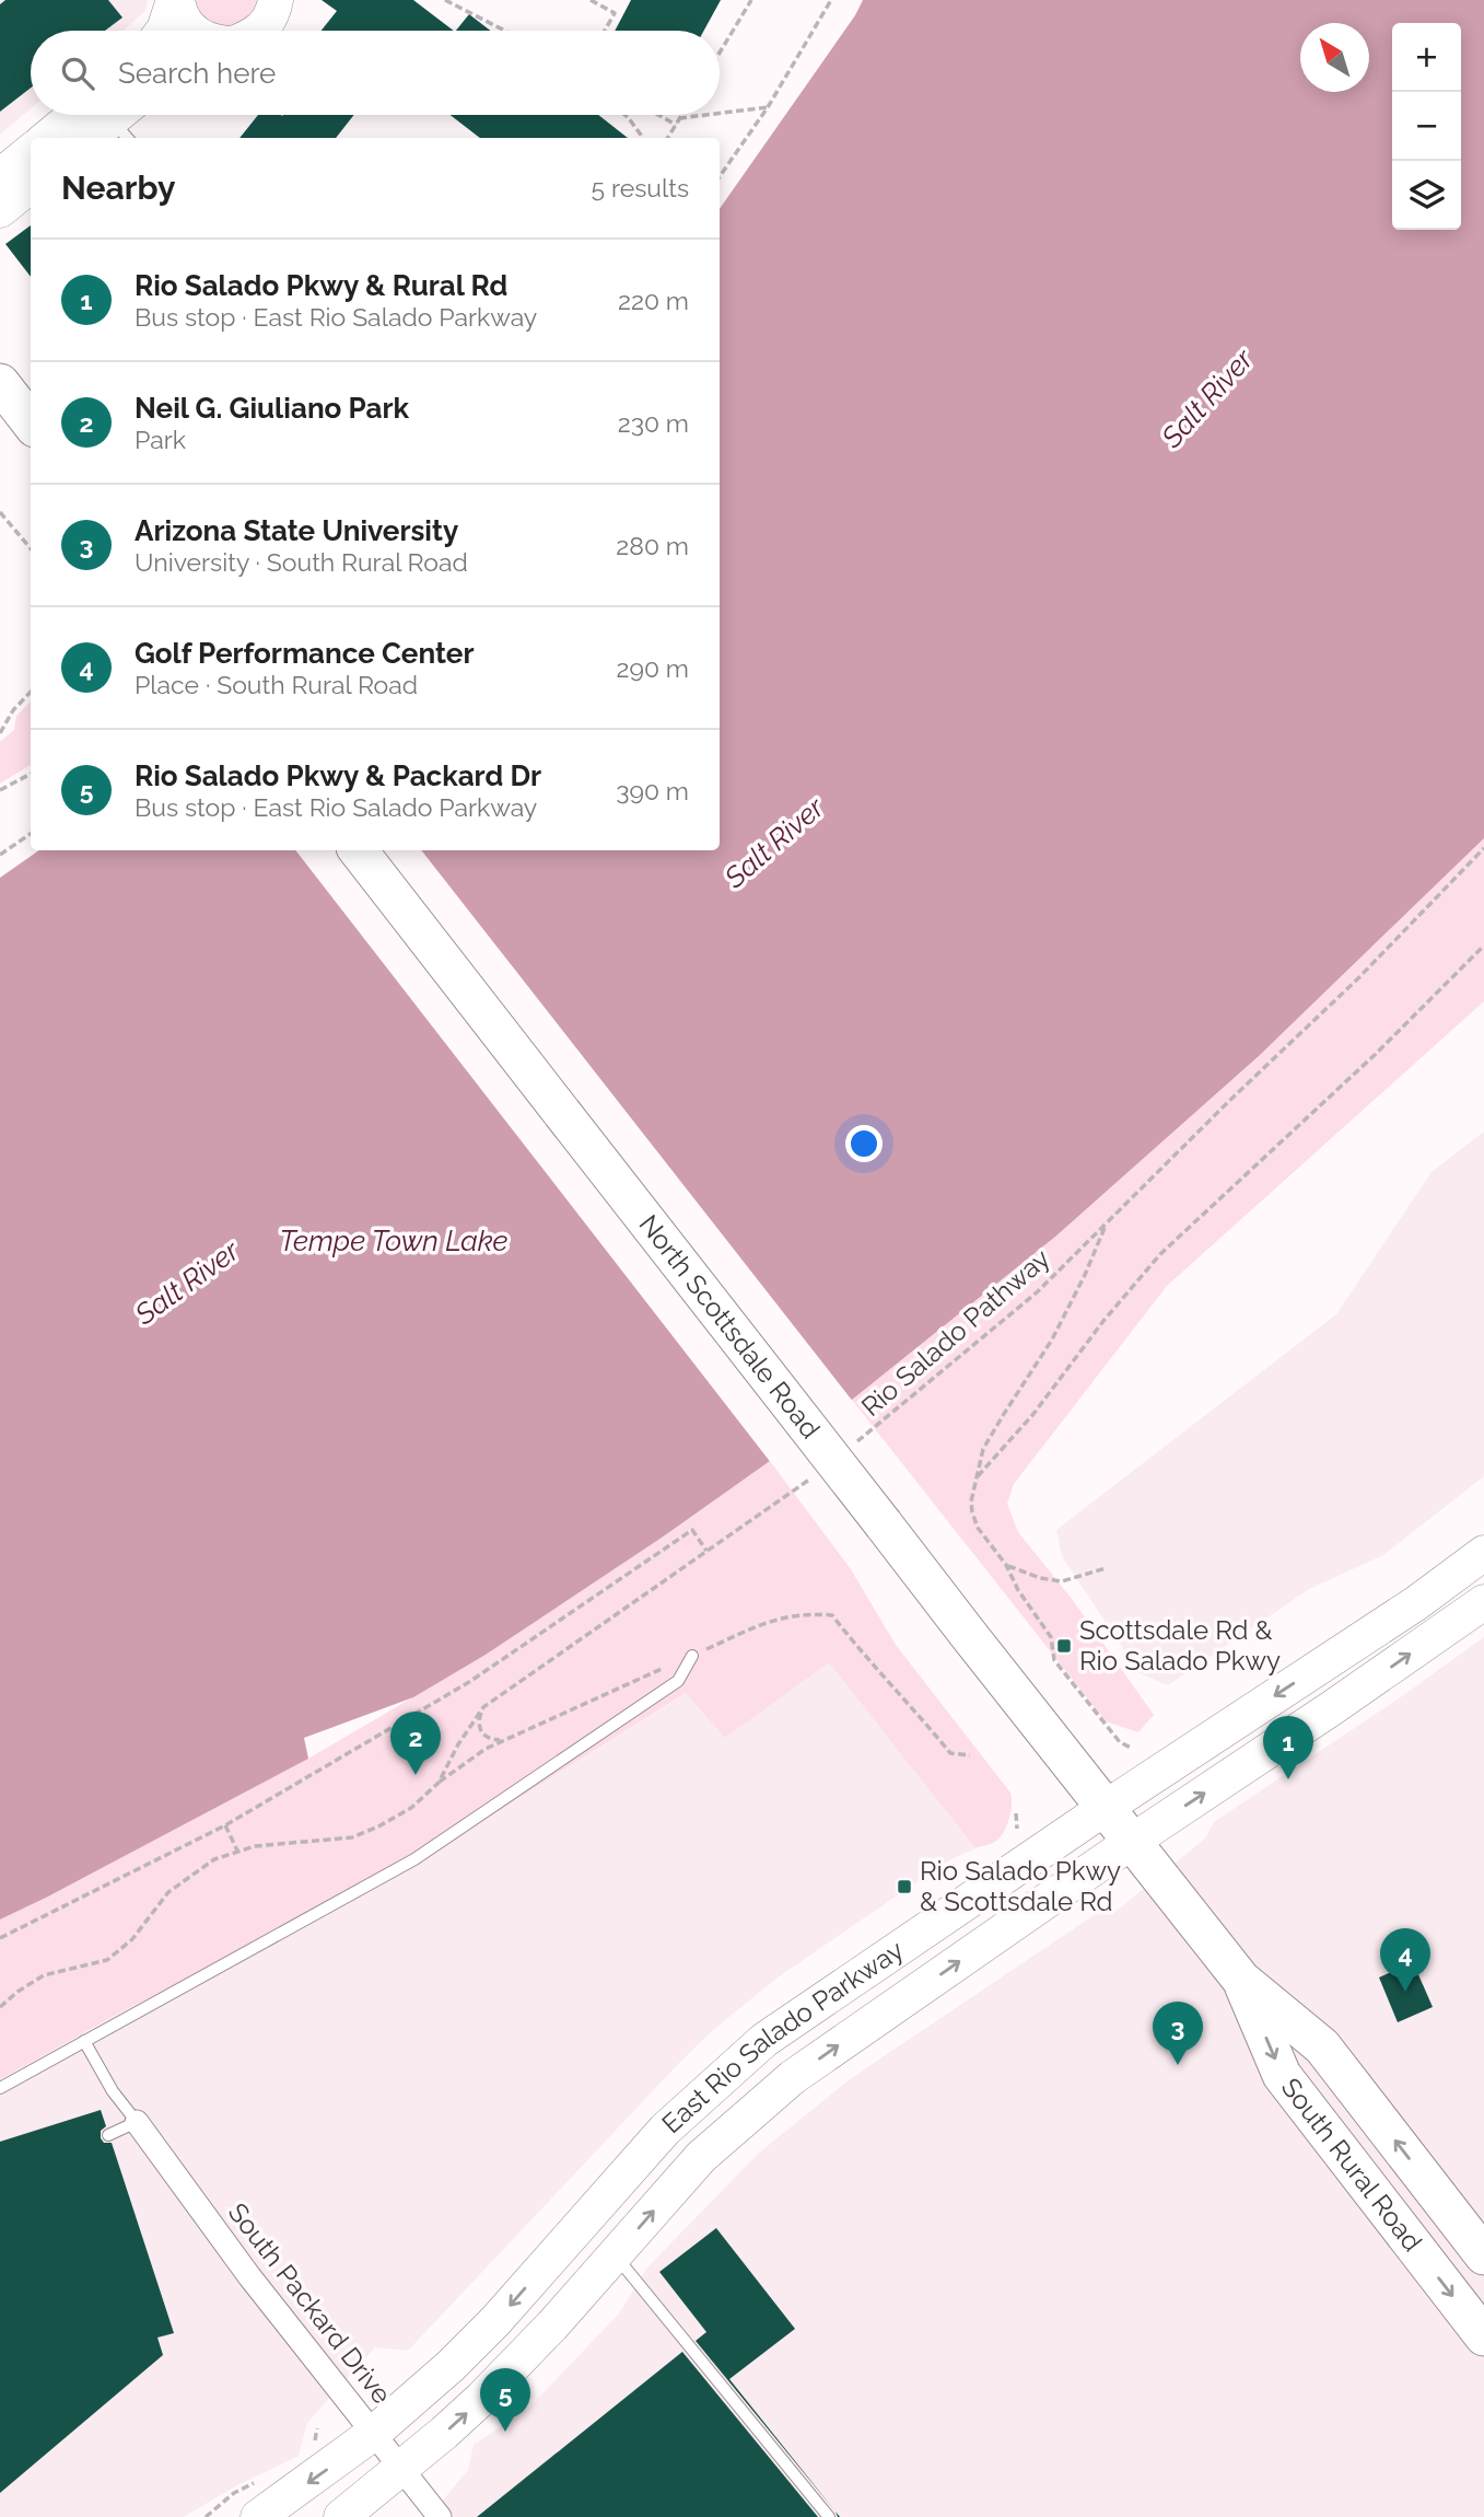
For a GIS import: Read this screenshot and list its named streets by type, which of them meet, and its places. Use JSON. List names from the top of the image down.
{
  "streets": {
    "main road": ["North Scottsdale Road", "East Rio Salado Parkway", "South Rural Road"],
    "street": ["South Packard Drive"],
    "path": ["Rio Salado Pathway"]
  },
  "crossings": [
    ["North Scottsdale Road", "East Rio Salado Parkway"],
    ["North Scottsdale Road", "South Rural Road"],
    ["East Rio Salado Parkway", "South Rural Road"],
    ["East Rio Salado Parkway", "South Packard Drive"]
  ],
  "water": ["Salt River", "Tempe Town Lake"],
  "places": {
    "transit": ["Scottsdale Rd & Rio Salado Pkwy", "Rio Salado Pkwy & Scottsdale Rd"]
  },
  "north": "top left",
  "page": {
    "map_buttons": ["+", "−"],
    "search": "Search here",
    "heading": ["Nearby", "5 results"],
    "list": [
      {
        "mark": "1",
        "name": "Rio Salado Pkwy & Rural Rd",
        "note": "Bus stop · East Rio Salado Parkway",
        "value": "220 m"
      },
      {
        "mark": "2",
        "name": "Neil G. Giuliano Park",
        "note": "Park",
        "value": "230 m"
      },
      {
        "mark": "3",
        "name": "Arizona State University",
        "note": "University · South Rural Road",
        "value": "280 m"
      },
      {
        "mark": "4",
        "name": "Golf Performance Center",
        "note": "Place · South Rural Road",
        "value": "290 m"
      },
      {
        "mark": "5",
        "name": "Rio Salado Pkwy & Packard Dr",
        "note": "Bus stop · East Rio Salado Parkway",
        "value": "390 m"
      }
    ],
    "pins": [
      "2",
      "1",
      "4",
      "3",
      "5"
    ]
  }
}
